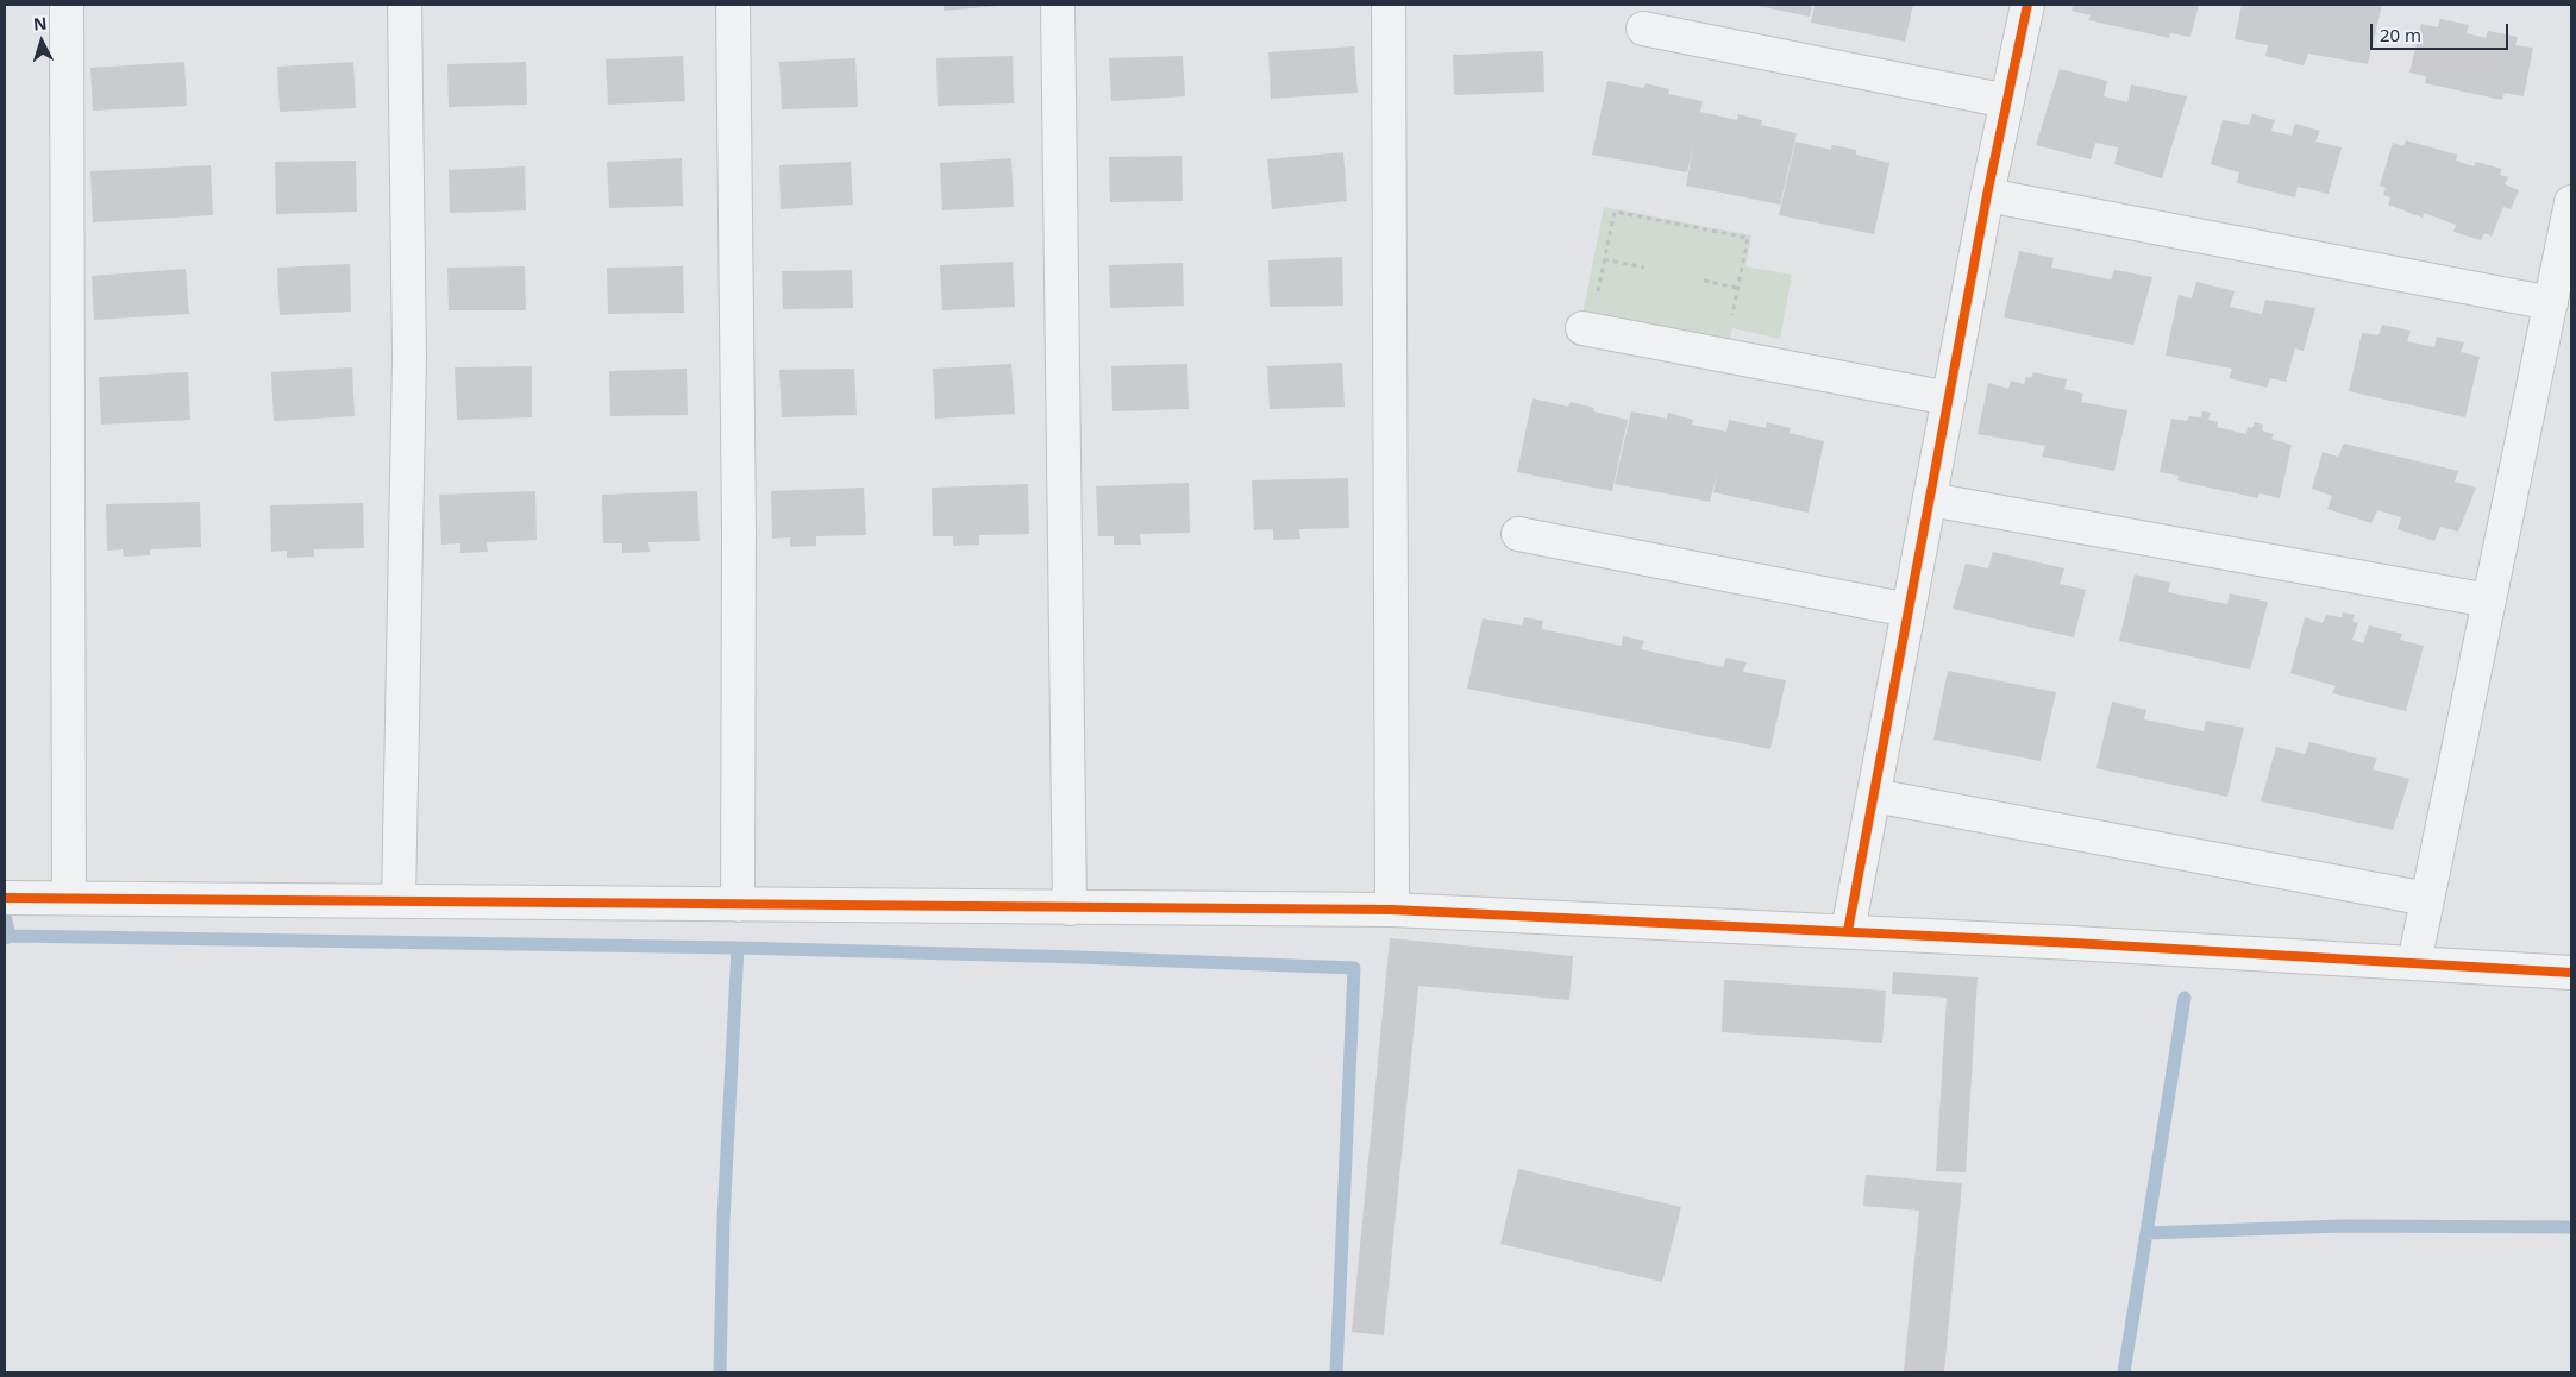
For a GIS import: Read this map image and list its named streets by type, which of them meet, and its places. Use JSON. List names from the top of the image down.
{
  "scale_bar": "20 m",
  "north": "top"
}
